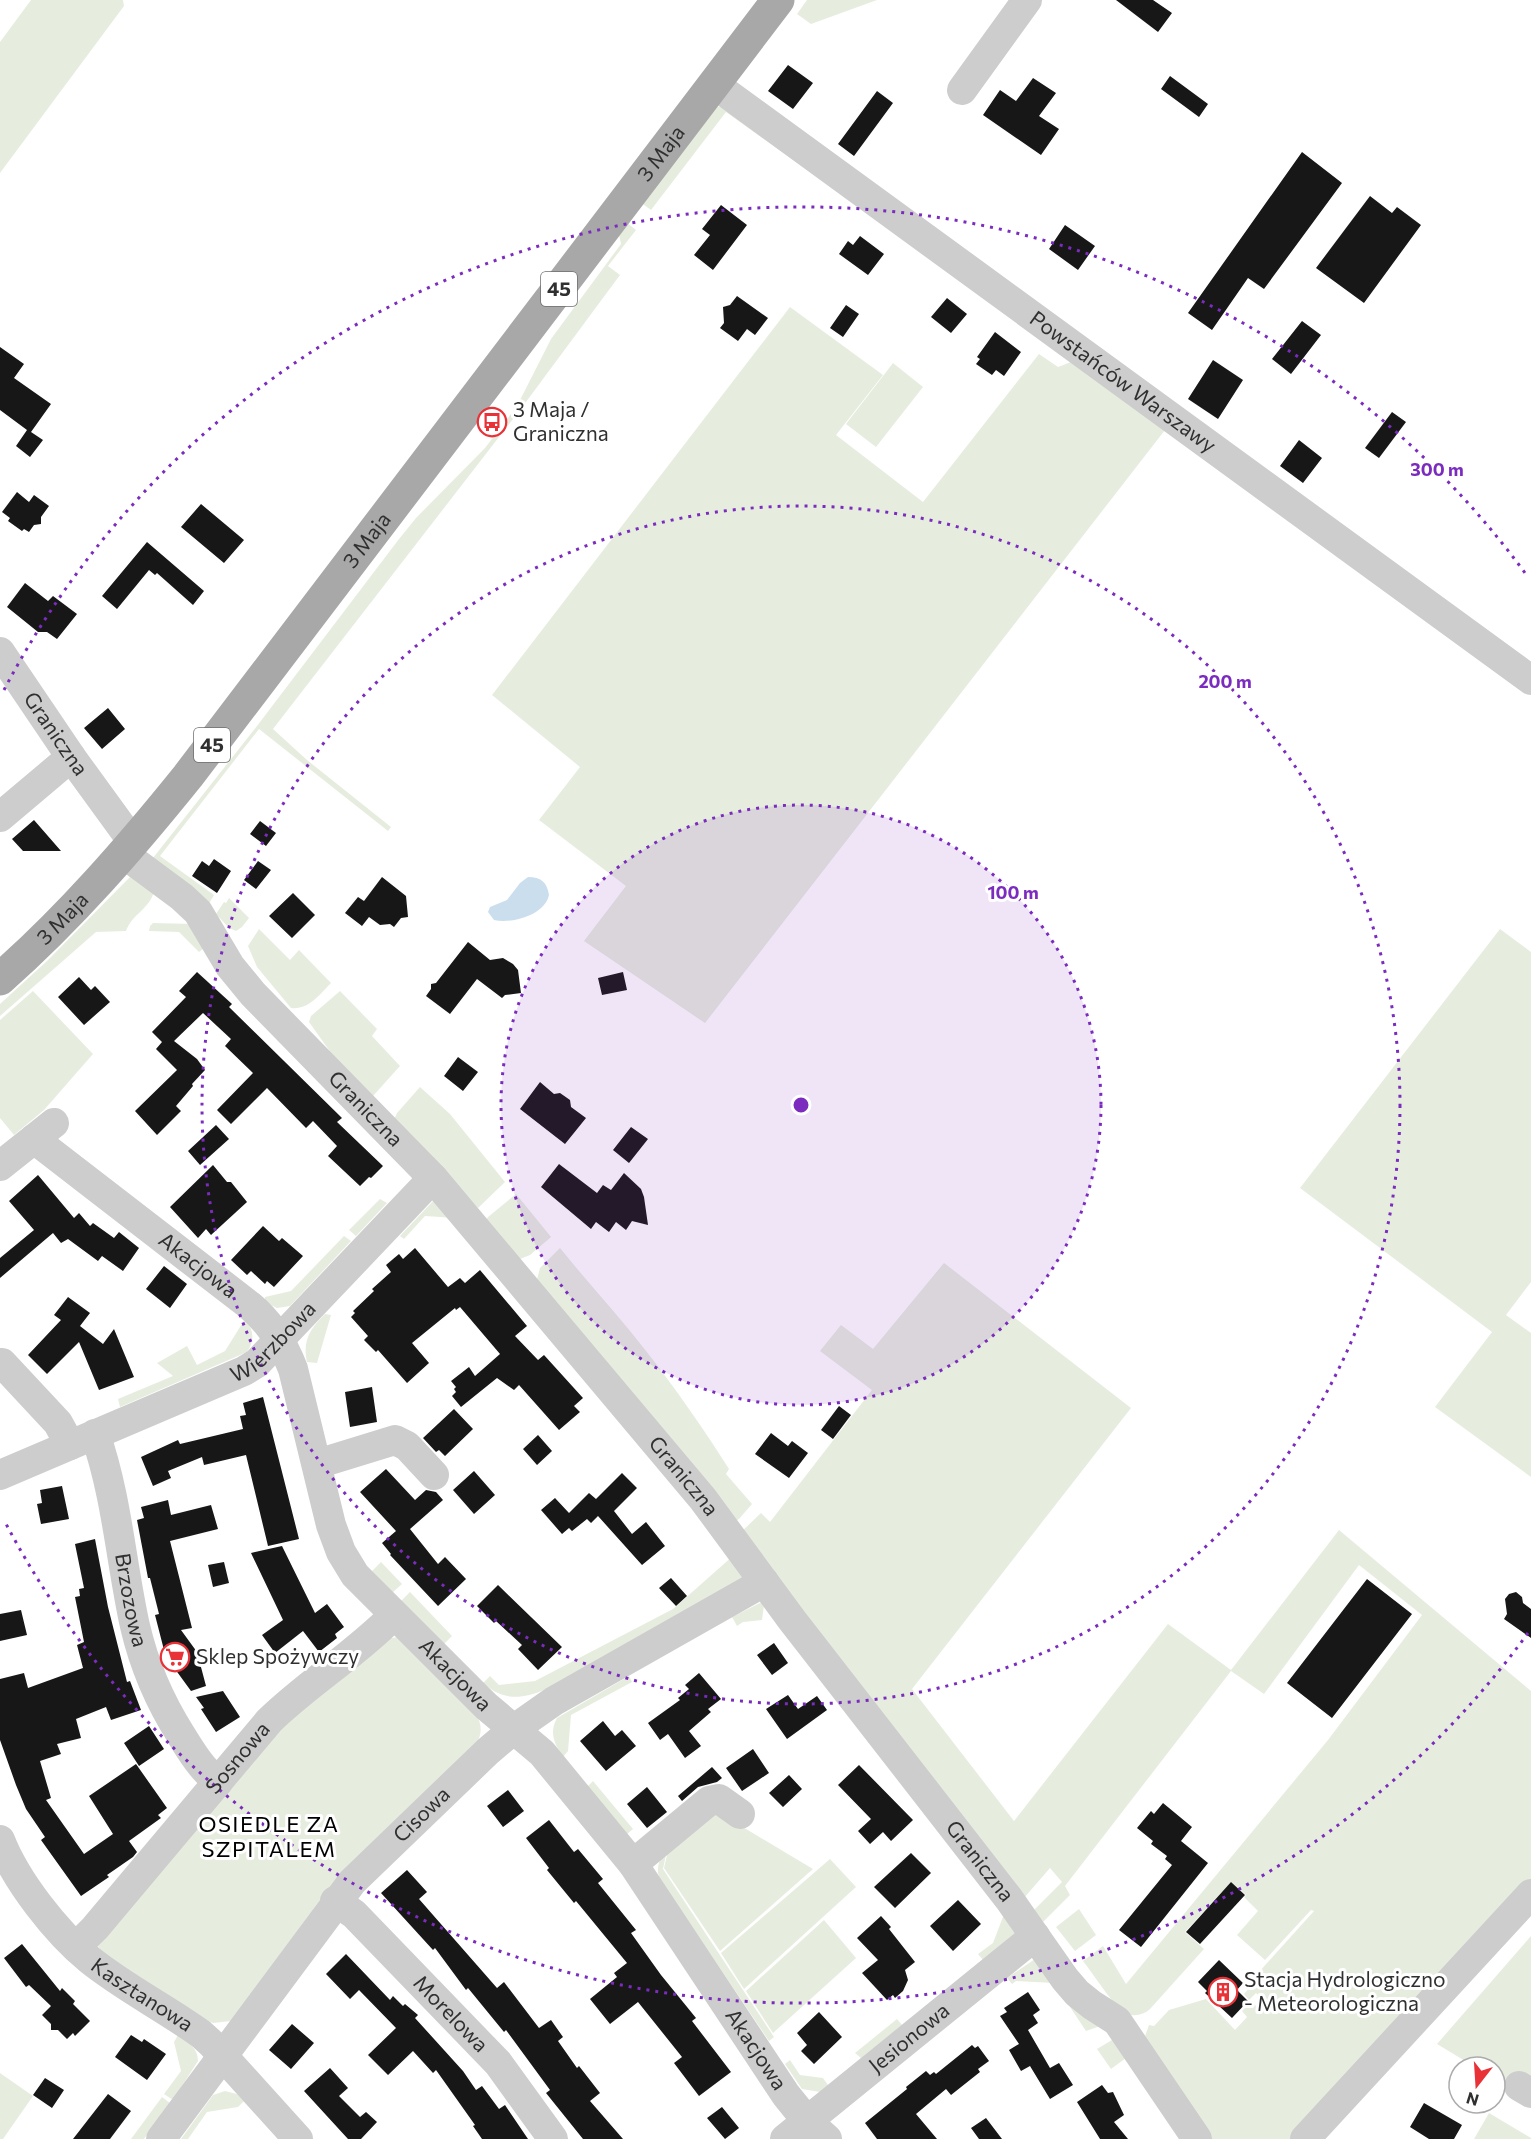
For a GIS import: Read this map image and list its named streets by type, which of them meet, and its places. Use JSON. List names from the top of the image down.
{
  "streets": {
    "main road": ["3 Maja", "45"],
    "street": [
      "Powstańców Warszawy",
      "Graniczna",
      "Akacjowa",
      "Wierzbowa",
      "Brzozowa",
      "Sosnowa",
      "Cisowa",
      "Kasztanowa",
      "Morelowa",
      "Jesionowa"
    ]
  },
  "crossings": [
    ["3 Maja", "45"],
    ["3 Maja", "Powstańców Warszawy"],
    ["3 Maja", "Graniczna"],
    ["45", "Powstańców Warszawy"],
    ["Graniczna", "Wierzbowa"],
    ["Graniczna", "Cisowa"],
    ["Graniczna", "Jesionowa"],
    ["Akacjowa", "Wierzbowa"],
    ["Akacjowa", "Sosnowa"],
    ["Akacjowa", "Cisowa"],
    ["Akacjowa", "Jesionowa"],
    ["Wierzbowa", "Brzozowa"],
    ["Brzozowa", "Sosnowa"],
    ["Sosnowa", "Kasztanowa"],
    ["Cisowa", "Kasztanowa"],
    ["Cisowa", "Morelowa"]
  ],
  "districts": ["OSIEDLE ZA SZPITALEM"],
  "places": {
    "bus stop": ["3 Maja / Graniczna"],
    "supermarket": ["Sklep Spożywczy"],
    "building": ["Stacja Hydrologiczno - Meteorologiczna"]
  },
  "north": "bottom",
  "rings": ["300 m", "200 m", "100 m"]
}
